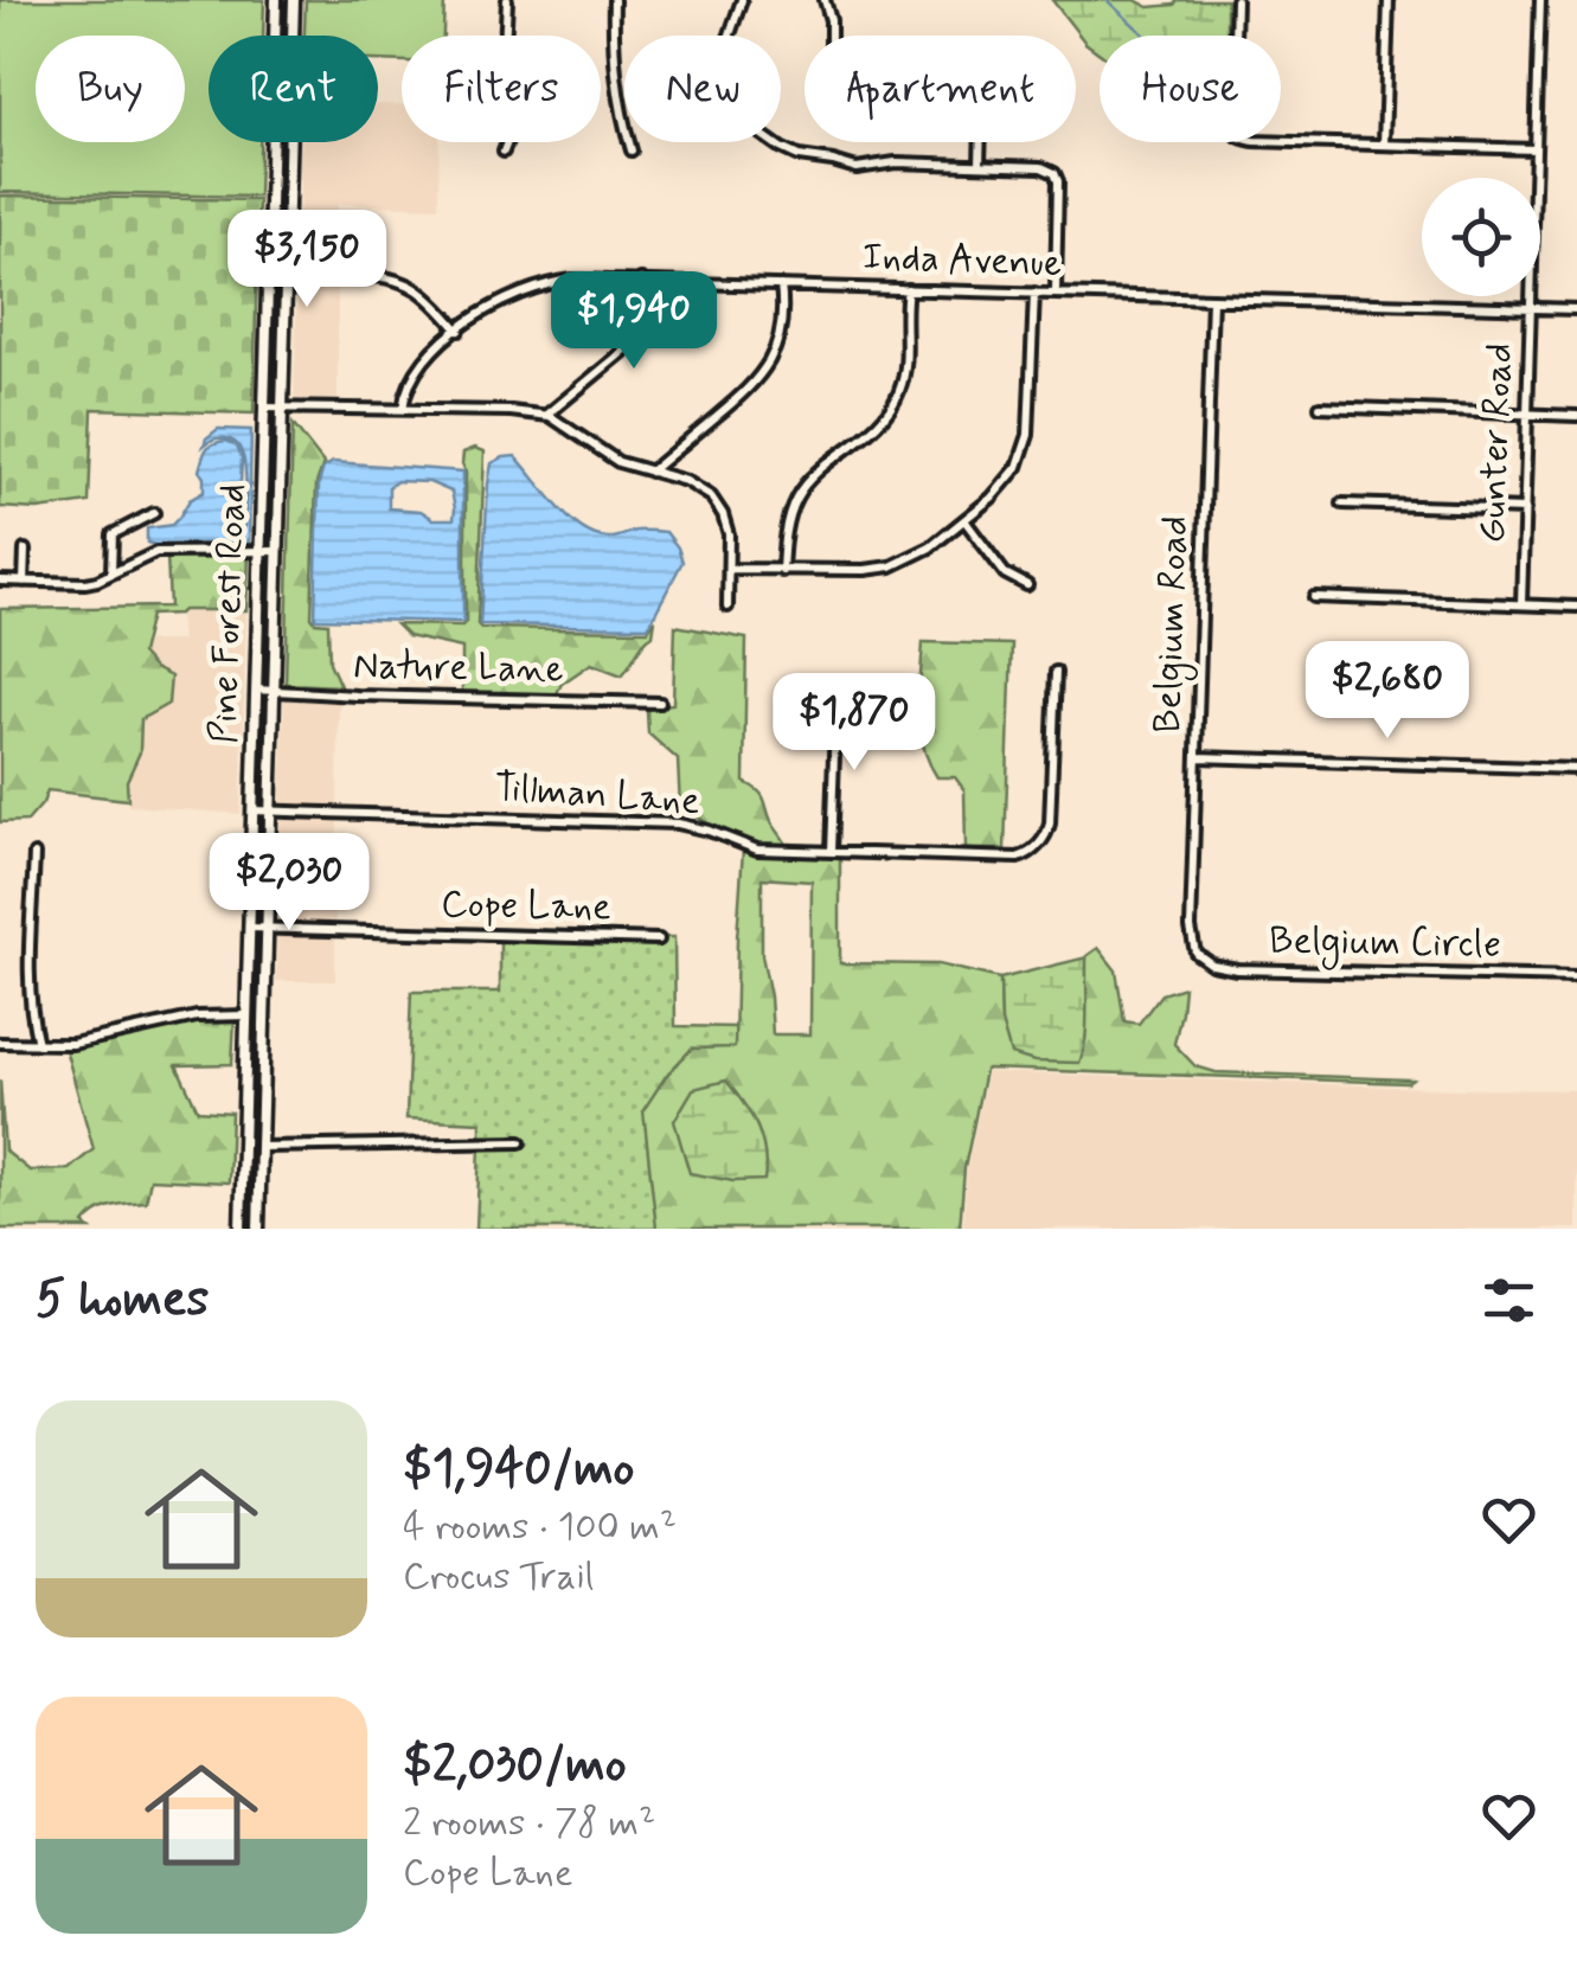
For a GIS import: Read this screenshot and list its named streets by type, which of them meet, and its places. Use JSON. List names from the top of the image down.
{
  "streets": {
    "main road": ["Pine Forest Road"],
    "street": [
      "Inda Avenue",
      "Gunter Road",
      "Belgium Road",
      "Nature Lane",
      "Tillman Lane",
      "Cope Lane",
      "Belgium Circle"
    ]
  },
  "crossings": [
    ["Inda Avenue", "Gunter Road"],
    ["Inda Avenue", "Belgium Road"],
    ["Pine Forest Road", "Nature Lane"],
    ["Pine Forest Road", "Tillman Lane"],
    ["Pine Forest Road", "Cope Lane"],
    ["Belgium Road", "Belgium Circle"]
  ],
  "page": {
    "chip": [
      "Buy",
      "Rent",
      "Filters",
      "New",
      "Apartment",
      "House"
    ],
    "price": [
      "$3,150",
      "$1,940",
      "$2,680",
      "$1,870",
      "$2,030"
    ],
    "heading": "5 homes",
    "list": [
      {
        "name": "$1,940/mo",
        "note": "4 rooms · 100 m² · Crocus Trail"
      },
      {
        "name": "$2,030/mo",
        "note": "2 rooms · 78 m² · Cope Lane"
      }
    ]
  }
}
